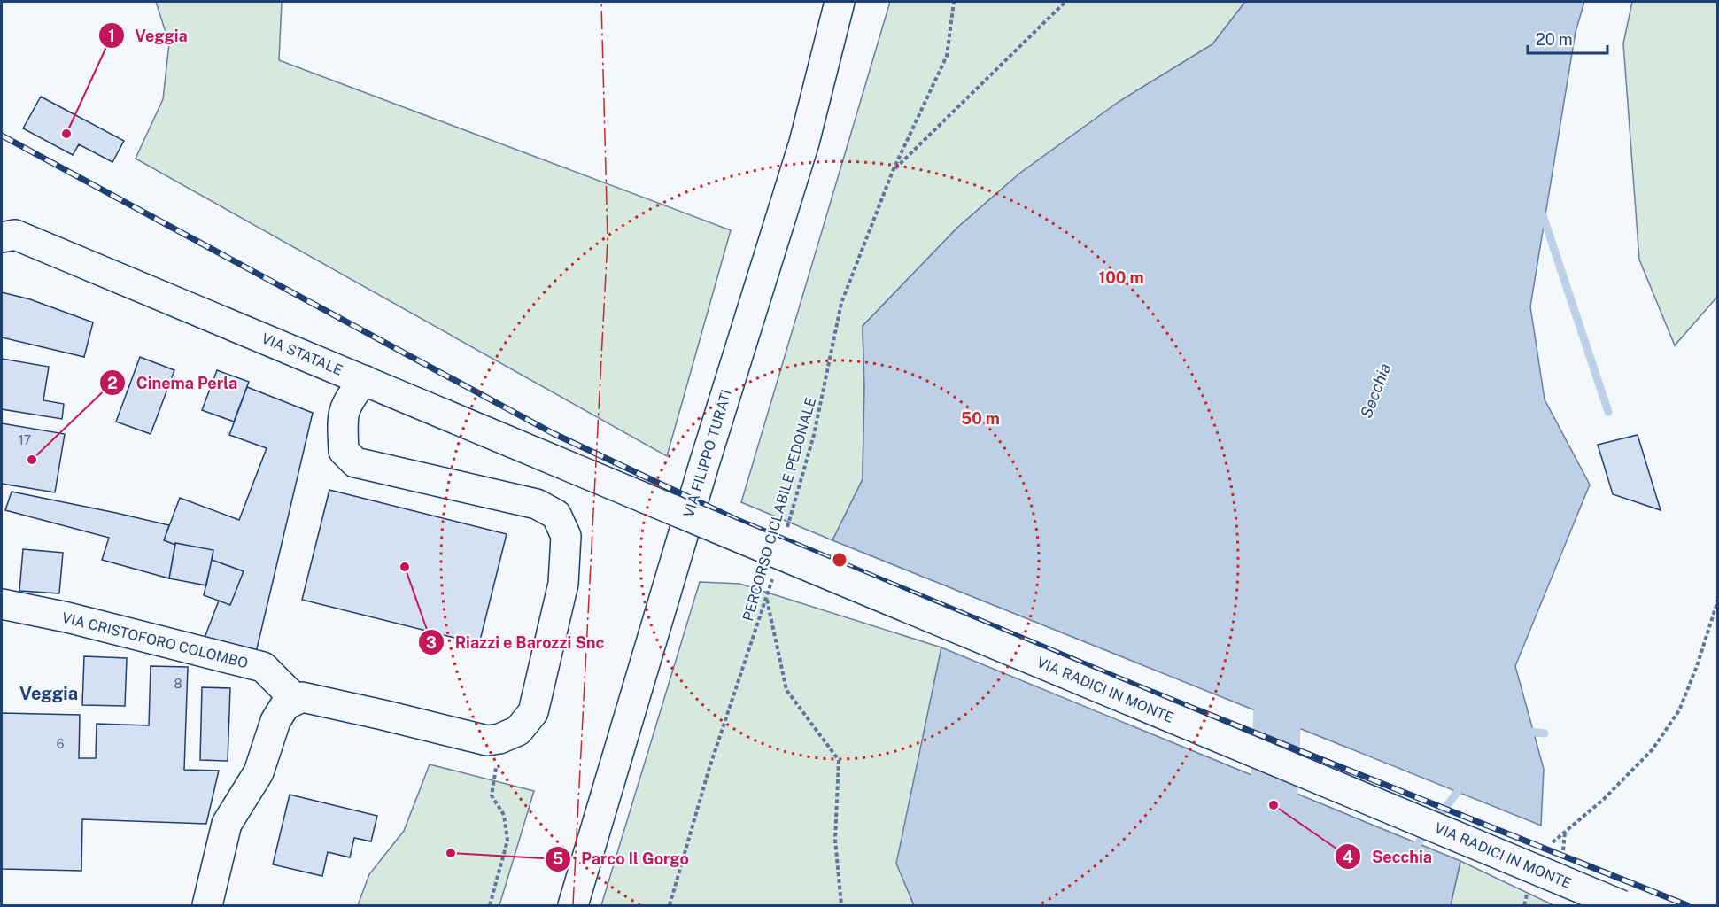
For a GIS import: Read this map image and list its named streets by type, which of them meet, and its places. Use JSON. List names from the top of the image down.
{
  "streets": {
    "street": [
      "VIA STATALE",
      "VIA FILIPPO TURATI",
      "VIA CRISTOFORO COLOMBO",
      "VIA RADICI IN MONTE"
    ],
    "path": ["PERCORSO CICLABILE PEDONALE"]
  },
  "crossings": [
    ["VIA STATALE", "VIA RADICI IN MONTE"]
  ],
  "districts": ["Veggia"],
  "water": ["Secchia"],
  "places": [
    "Veggia",
    "Cinema Perla",
    "Riazzi e Barozzi Snc",
    "Secchia",
    "Parco Il Gorgo"
  ],
  "house_numbers": ["17", "8", "6"],
  "scale_bar": "20 m",
  "rings": ["100 m", "50 m"]
}
